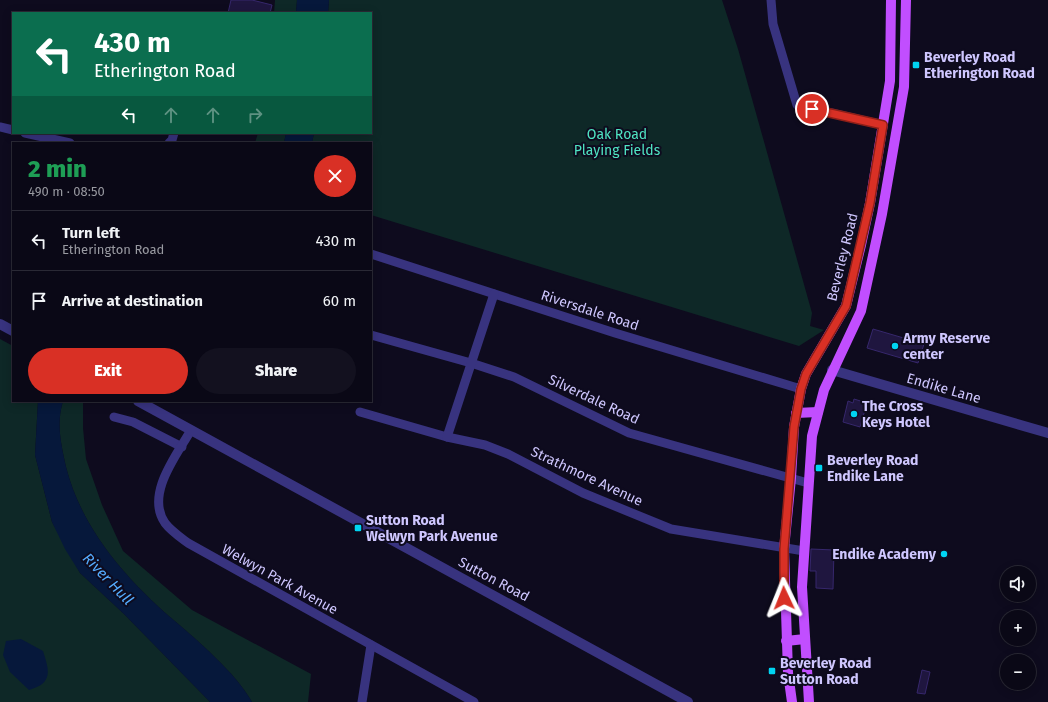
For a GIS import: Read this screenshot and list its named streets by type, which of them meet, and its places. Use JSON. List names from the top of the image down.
{
  "streets": {
    "main road": ["Beverley Road"],
    "street": [
      "Riversdale Road",
      "Endike Lane",
      "Silverdale Road",
      "Strathmore Avenue",
      "Welwyn Park Avenue",
      "Sutton Road"
    ]
  },
  "crossings": [
    ["Beverley Road", "Riversdale Road"],
    ["Beverley Road", "Endike Lane"],
    ["Beverley Road", "Silverdale Road"],
    ["Beverley Road", "Strathmore Avenue"],
    ["Welwyn Park Avenue", "Sutton Road"]
  ],
  "water": ["River Hull"],
  "parks": ["Oak Road Playing Fields"],
  "places": {
    "transit": [
      "Beverley Road Etherington Road",
      "Beverley Road Endike Lane",
      "Sutton Road Welwyn Park Avenue",
      "Beverley Road Sutton Road"
    ],
    "other": ["Army Reserve center", "The Cross Keys Hotel", "Endike Academy"]
  },
  "page": {
    "turn": ["430 m", "Etherington Road"],
    "heading": ["2 min", "490 m · 08:50"],
    "list": [
      {
        "name": "Turn left",
        "note": "Etherington Road",
        "value": "430 m"
      },
      {
        "name": "Arrive at destination",
        "value": "60 m"
      }
    ],
    "buttons": ["Exit", "Share"],
    "map_buttons": ["+", "−"]
  }
}
